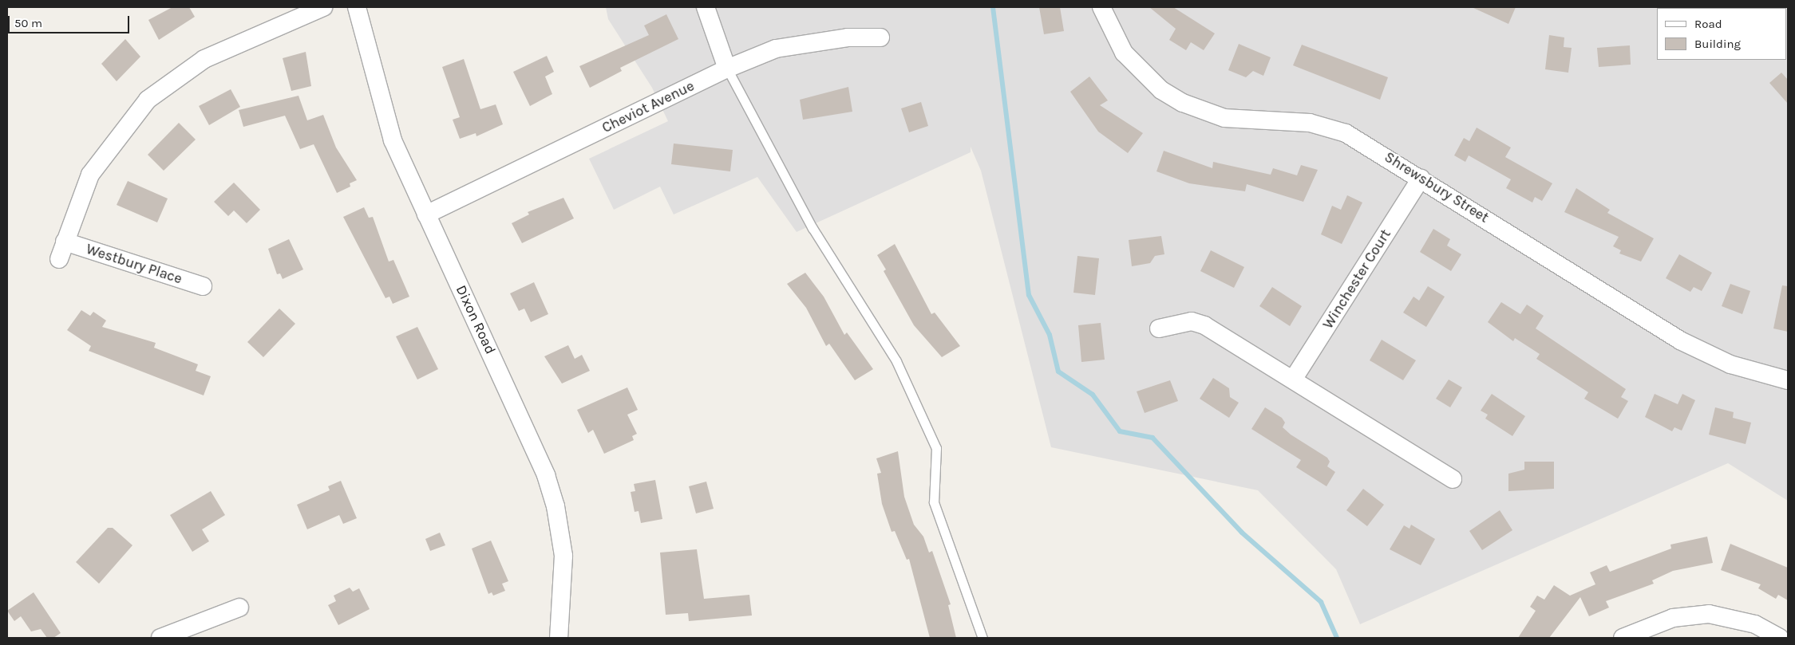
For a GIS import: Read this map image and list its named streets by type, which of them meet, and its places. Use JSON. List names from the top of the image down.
{
  "streets": {
    "street": [
      "Cheviot Avenue",
      "Shrewsbury Street",
      "Westbury Place",
      "Winchester Court",
      "Dixon Road"
    ]
  },
  "crossings": [
    ["Cheviot Avenue", "Dixon Road"],
    ["Shrewsbury Street", "Winchester Court"]
  ],
  "legend": ["Road", "Building"],
  "scale_bar": "50 m"
}
